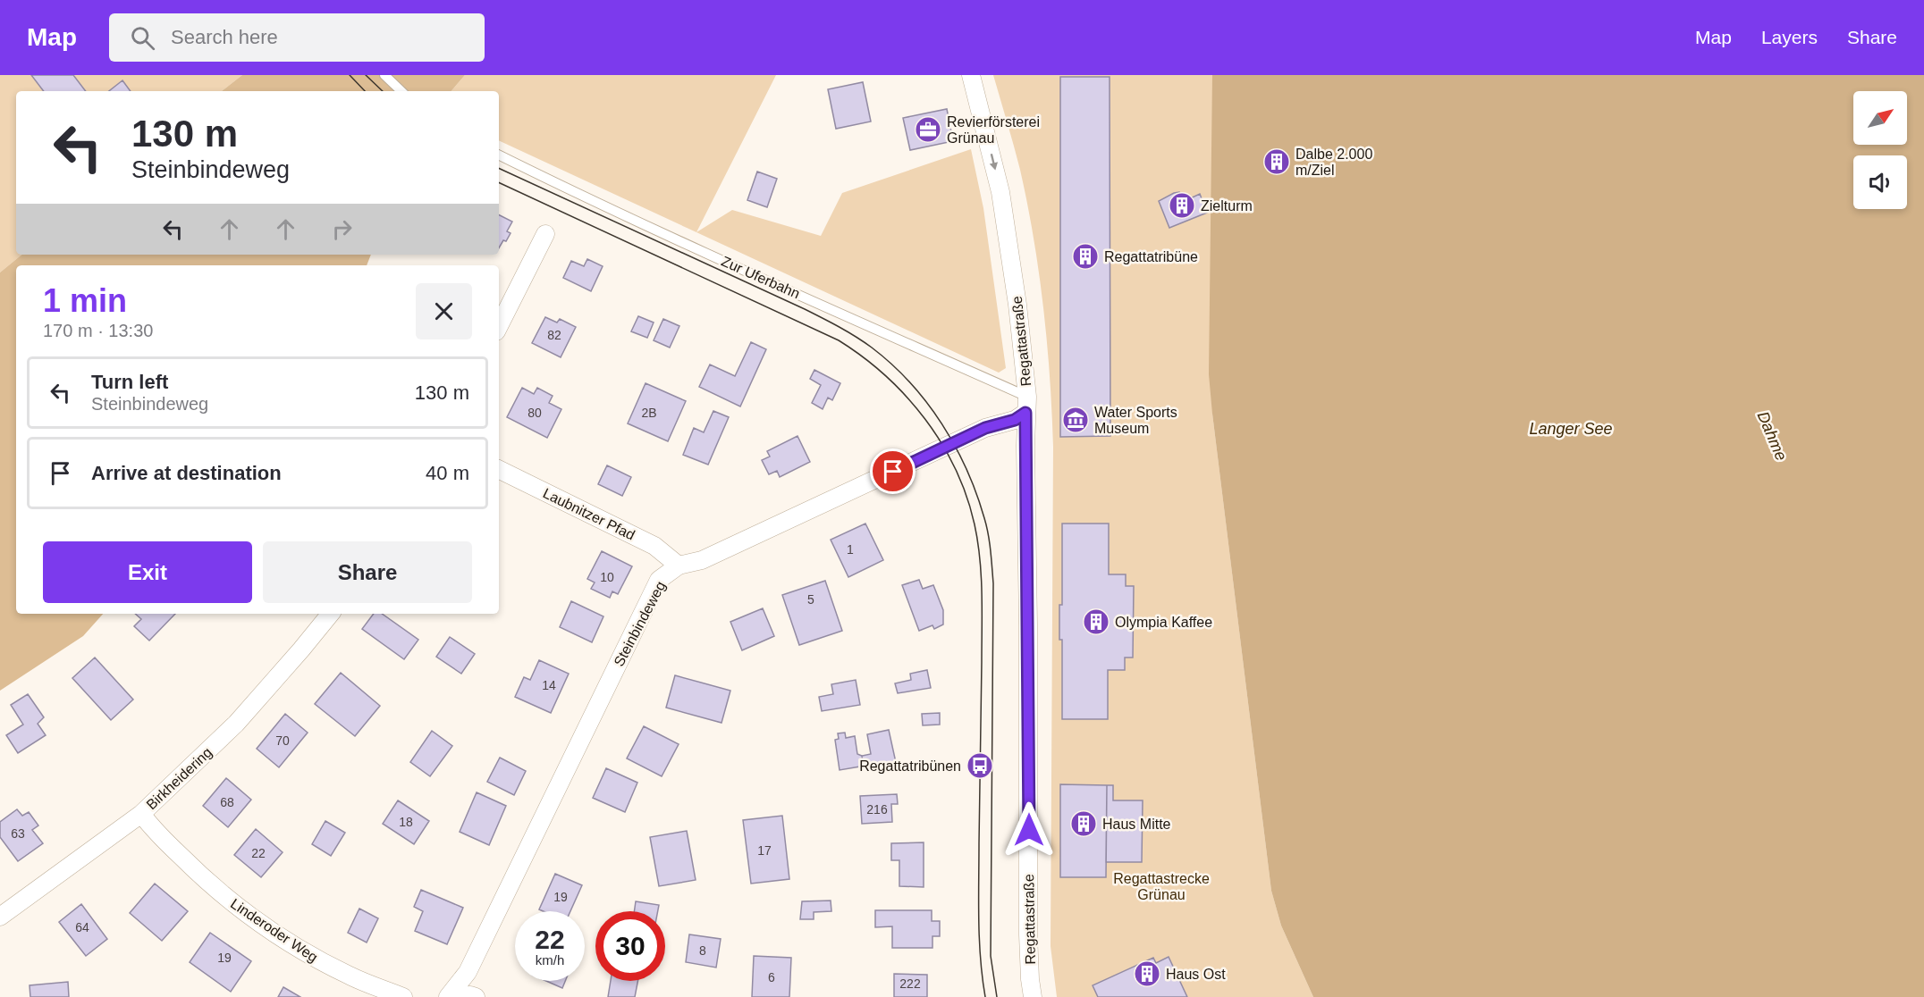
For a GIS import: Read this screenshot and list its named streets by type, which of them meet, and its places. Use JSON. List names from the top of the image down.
{
  "streets": {
    "street": [
      "Regattastraße",
      "Laubnitzer Pfad",
      "Steinbindeweg",
      "Birkheidering",
      "Linderoder Weg"
    ],
    "lane": ["Zur Uferbahn"]
  },
  "crossings": [
    ["Zur Uferbahn", "Regattastraße"],
    ["Zur Uferbahn", "Steinbindeweg"],
    ["Regattastraße", "Steinbindeweg"],
    ["Laubnitzer Pfad", "Steinbindeweg"],
    ["Birkheidering", "Linderoder Weg"]
  ],
  "one_way": ["Regattastraße"],
  "water": ["Langer See", "Dahme"],
  "parks": ["Regattastrecke Grünau"],
  "places": {
    "office": ["Revierförsterei Grünau"],
    "building": [
      "Dalbe 2.000 m/Ziel",
      "Zielturm",
      "Regattatribüne",
      "Olympia Kaffee",
      "Haus Mitte",
      "Haus Ost"
    ],
    "museum": ["Water Sports Museum"],
    "bus stop": ["Regattatribünen"]
  },
  "house_numbers": [
    "82",
    "80",
    "2B",
    "1",
    "10",
    "5",
    "14",
    "70",
    "68",
    "216",
    "18",
    "63",
    "17",
    "22",
    "19",
    "64",
    "8",
    "19",
    "6",
    "222"
  ],
  "north": "top right",
  "page": {
    "header": "Map",
    "search": "Search here",
    "nav": ["Map", "Layers", "Share"],
    "turn": ["130 m", "Steinbindeweg"],
    "heading": ["1 min", "170 m · 13:30"],
    "list": [
      {
        "name": "Turn left",
        "note": "Steinbindeweg",
        "value": "130 m"
      },
      {
        "name": "Arrive at destination",
        "value": "40 m"
      }
    ],
    "buttons": ["Exit", "Share"],
    "speed": "22 km/h",
    "limit": "30"
  }
}
